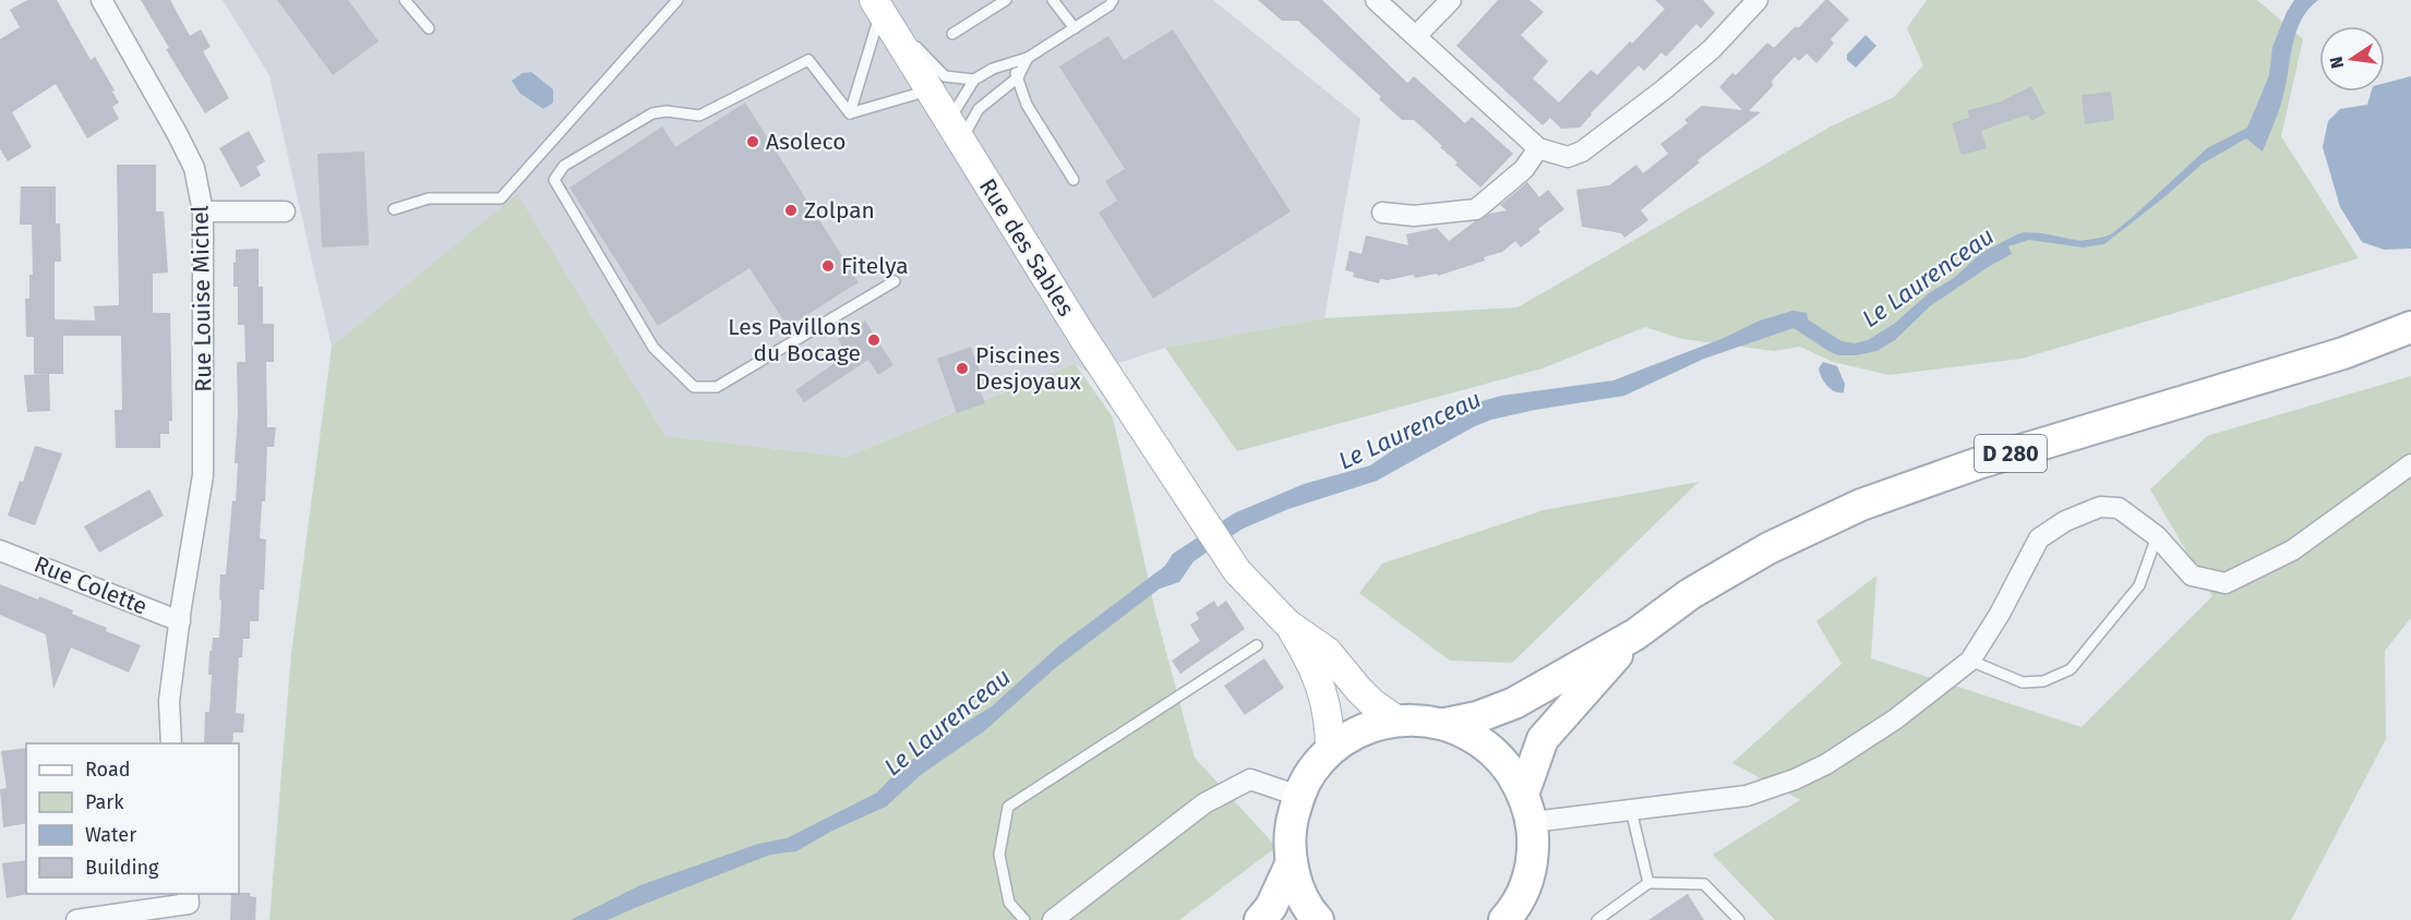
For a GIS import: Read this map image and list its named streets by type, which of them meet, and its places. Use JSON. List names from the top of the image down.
{
  "streets": {
    "main road": ["Rue des Sables", "D 280"],
    "street": ["Rue Louise Michel", "Rue Colette"]
  },
  "crossings": [
    ["Rue Louise Michel", "Rue Colette"]
  ],
  "water": ["Le Laurenceau"],
  "places": [
    "Asoleco",
    "Zolpan",
    "Fitelya",
    "Les Pavillons du Bocage",
    "Piscines Desjoyaux"
  ],
  "legend": [
    "Road",
    "Park",
    "Water",
    "Building"
  ],
  "north": "left"
}
